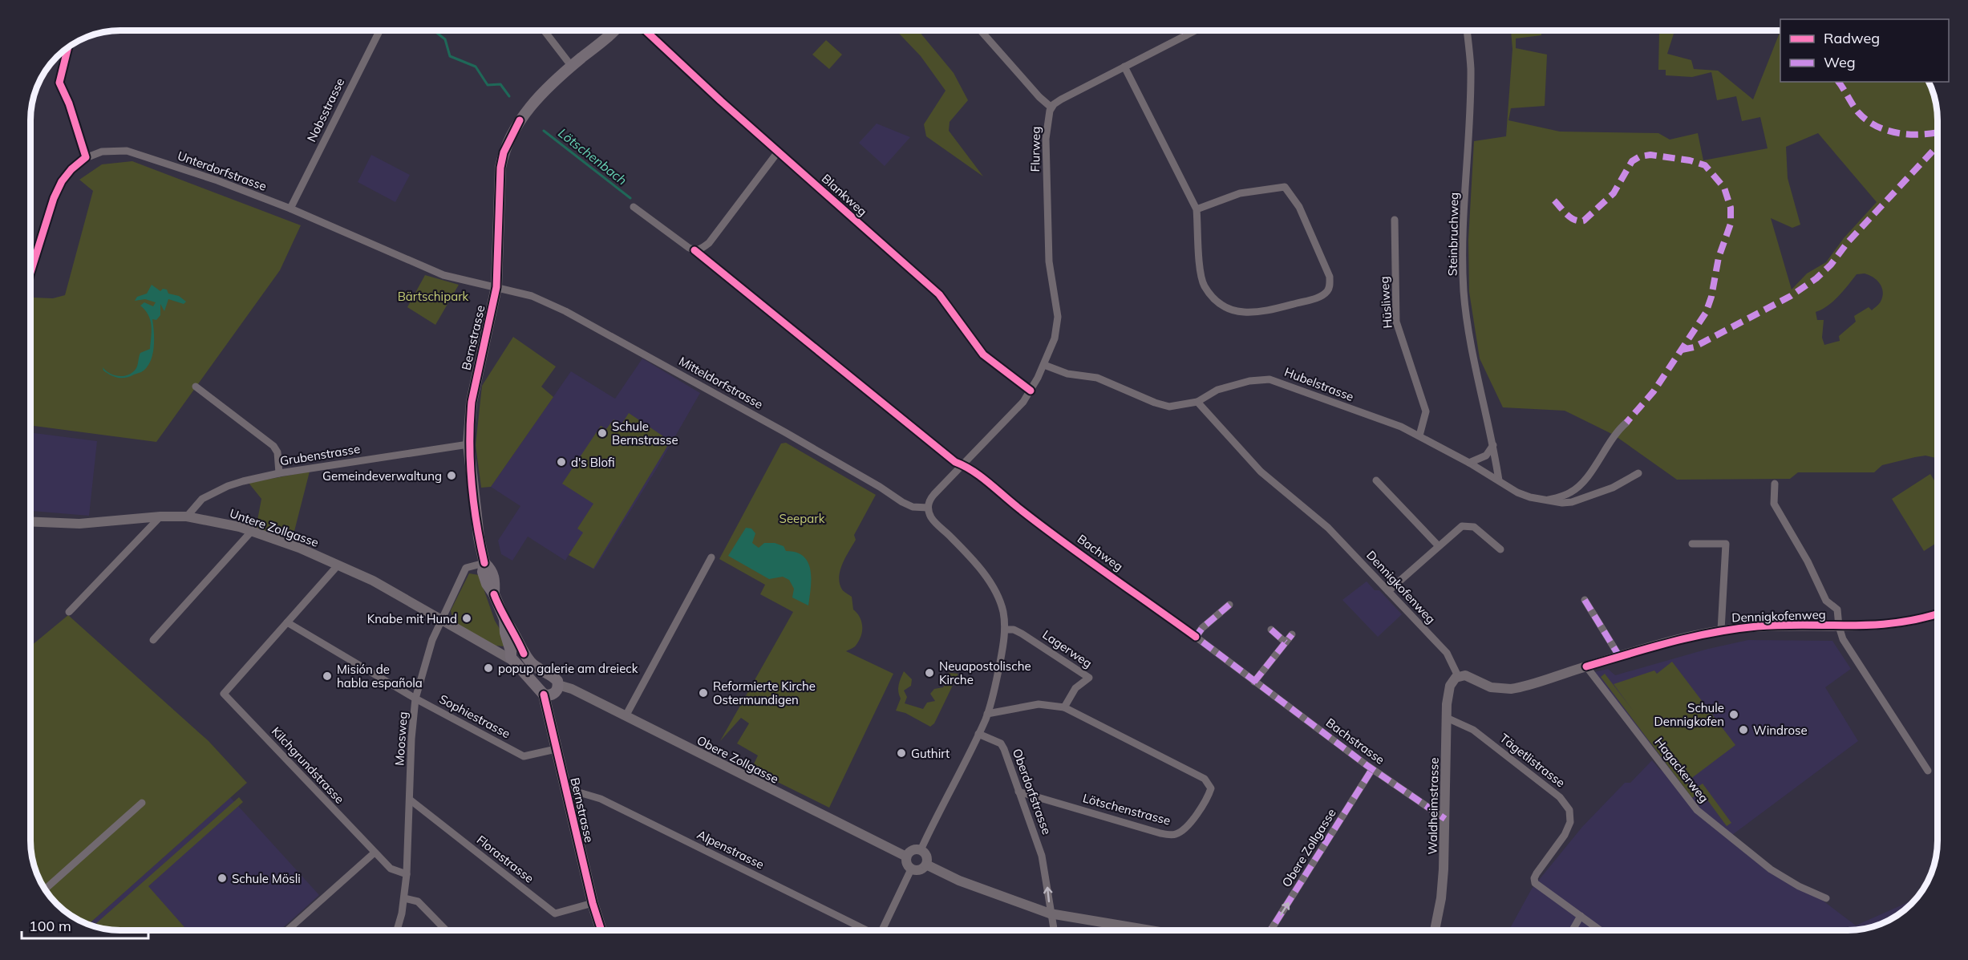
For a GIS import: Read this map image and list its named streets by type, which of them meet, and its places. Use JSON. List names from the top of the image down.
{
  "streets": {
    "main road": ["Bernstrasse"],
    "street": [
      "Nobsstrasse",
      "Flurweg",
      "Unterdorfstrasse",
      "Blankweg",
      "Steinbruchweg",
      "Hüsliweg",
      "Mitteldorfstrasse",
      "Hubelstrasse",
      "Grubenstrasse",
      "Untere Zollgasse",
      "Dennigkofenweg",
      "Lagerweg",
      "Sophiestrasse",
      "Moosweg",
      "Bachstrasse",
      "Obere Zollgasse",
      "Tägetlistrasse",
      "Kilchgrundstrasse",
      "Hagackerweg",
      "Oberdorfstrasse",
      "Waldheimstrasse",
      "Lötschenstrasse",
      "Alpenstrasse",
      "Florastrasse"
    ],
    "cycle path": ["Bachweg"]
  },
  "crossings": [
    ["Nobsstrasse", "Unterdorfstrasse"],
    ["Flurweg", "Blankweg"],
    ["Flurweg", "Hubelstrasse"],
    ["Unterdorfstrasse", "Bernstrasse"],
    ["Unterdorfstrasse", "Mitteldorfstrasse"],
    ["Steinbruchweg", "Hubelstrasse"],
    ["Hüsliweg", "Hubelstrasse"],
    ["Bernstrasse", "Mitteldorfstrasse"],
    ["Bernstrasse", "Grubenstrasse"],
    ["Bernstrasse", "Untere Zollgasse"],
    ["Bernstrasse", "Sophiestrasse"],
    ["Bernstrasse", "Moosweg"],
    ["Bernstrasse", "Obere Zollgasse"],
    ["Bernstrasse", "Alpenstrasse"],
    ["Bernstrasse", "Florastrasse"],
    ["Hubelstrasse", "Dennigkofenweg"],
    ["Grubenstrasse", "Untere Zollgasse"],
    ["Untere Zollgasse", "Moosweg"],
    ["Dennigkofenweg", "Hagackerweg"],
    ["Dennigkofenweg", "Waldheimstrasse"],
    ["Lagerweg", "Lötschenstrasse"],
    ["Sophiestrasse", "Moosweg"],
    ["Sophiestrasse", "Kilchgrundstrasse"],
    ["Moosweg", "Kilchgrundstrasse"],
    ["Moosweg", "Florastrasse"],
    ["Bachstrasse", "Obere Zollgasse"],
    ["Bachstrasse", "Waldheimstrasse"],
    ["Tägetlistrasse", "Waldheimstrasse"],
    ["Oberdorfstrasse", "Lötschenstrasse"]
  ],
  "one_way": ["Oberdorfstrasse"],
  "water": ["Lötschenbach"],
  "parks": ["Bärtschipark", "Seepark"],
  "places": [
    "Schule Bernstrasse",
    "d's Blofi",
    "Gemeindeverwaltung",
    "Knabe mit Hund",
    "popup galerie am dreieck",
    "Neuapostolische Kirche",
    "Misión de habla española",
    "Reformierte Kirche Ostermundigen",
    "Schule Dennigkofen",
    "Windrose",
    "Guthirt",
    "Schule Mösli"
  ],
  "legend": ["Radweg", "Weg"],
  "scale_bar": "100 m"
}
